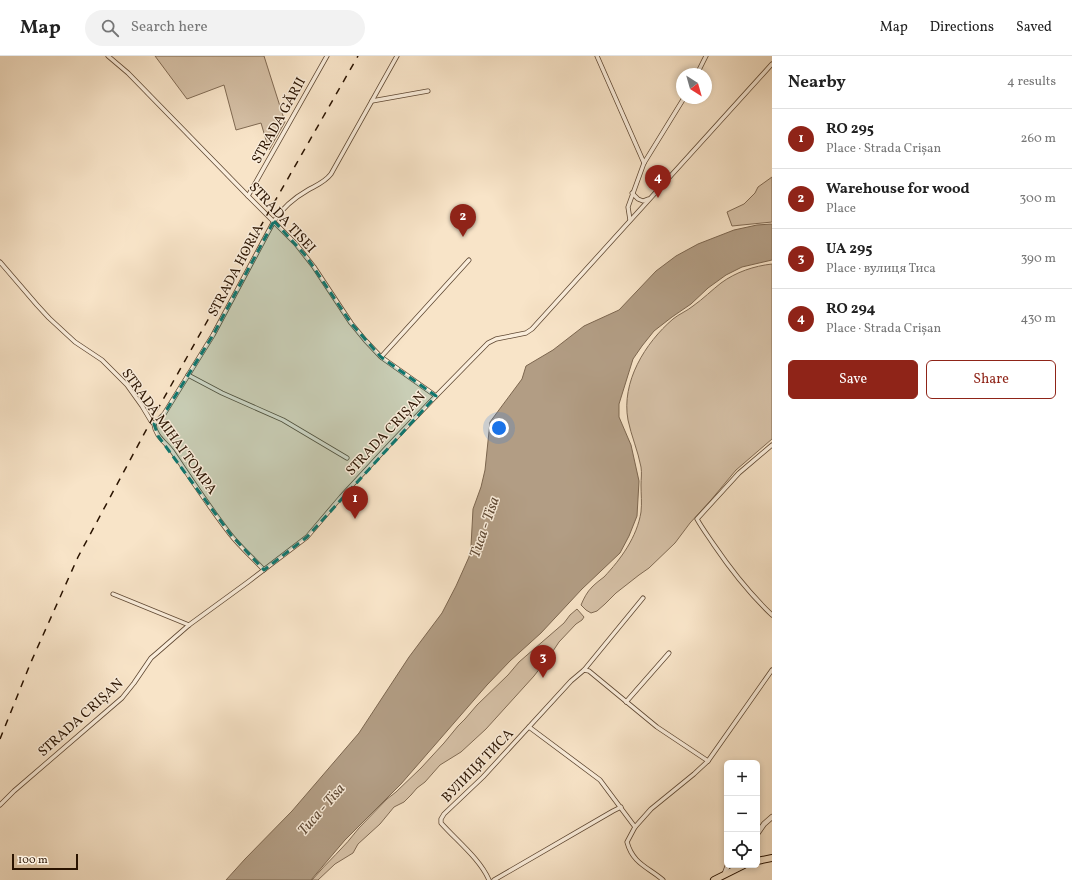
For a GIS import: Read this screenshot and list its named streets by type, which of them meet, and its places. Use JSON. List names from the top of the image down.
{
  "streets": {
    "street": [
      "STRADA GĂRII",
      "STRADA TISEI",
      "STRADA HORIA",
      "STRADA MIHAI TOMPA",
      "STRADA CRIȘAN",
      "ВУЛИЦЯ ТИСА"
    ]
  },
  "crossings": [
    ["STRADA GĂRII", "STRADA TISEI"],
    ["STRADA TISEI", "STRADA HORIA"],
    ["STRADA TISEI", "STRADA CRIȘAN"],
    ["STRADA HORIA", "STRADA MIHAI TOMPA"],
    ["STRADA MIHAI TOMPA", "STRADA CRIȘAN"]
  ],
  "water": ["Тиса - Tisa"],
  "scale_bar": "100 m",
  "north": "bottom right",
  "page": {
    "header": "Map",
    "search": "Search here",
    "nav": ["Map", "Directions", "Saved"],
    "heading": ["Nearby", "4 results"],
    "list": [
      {
        "mark": "1",
        "name": "RO 295",
        "note": "Place · Strada Crișan",
        "value": "260 m"
      },
      {
        "mark": "2",
        "name": "Warehouse for wood",
        "note": "Place",
        "value": "300 m"
      },
      {
        "mark": "3",
        "name": "UA 295",
        "note": "Place · вулиця Тиса",
        "value": "390 m"
      },
      {
        "mark": "4",
        "name": "RO 294",
        "note": "Place · Strada Crișan",
        "value": "430 m"
      }
    ],
    "pins": [
      "4",
      "2",
      "1",
      "3"
    ],
    "buttons": ["Save", "Share"],
    "map_buttons": ["+", "−"],
    "scale": "100 m"
  }
}
